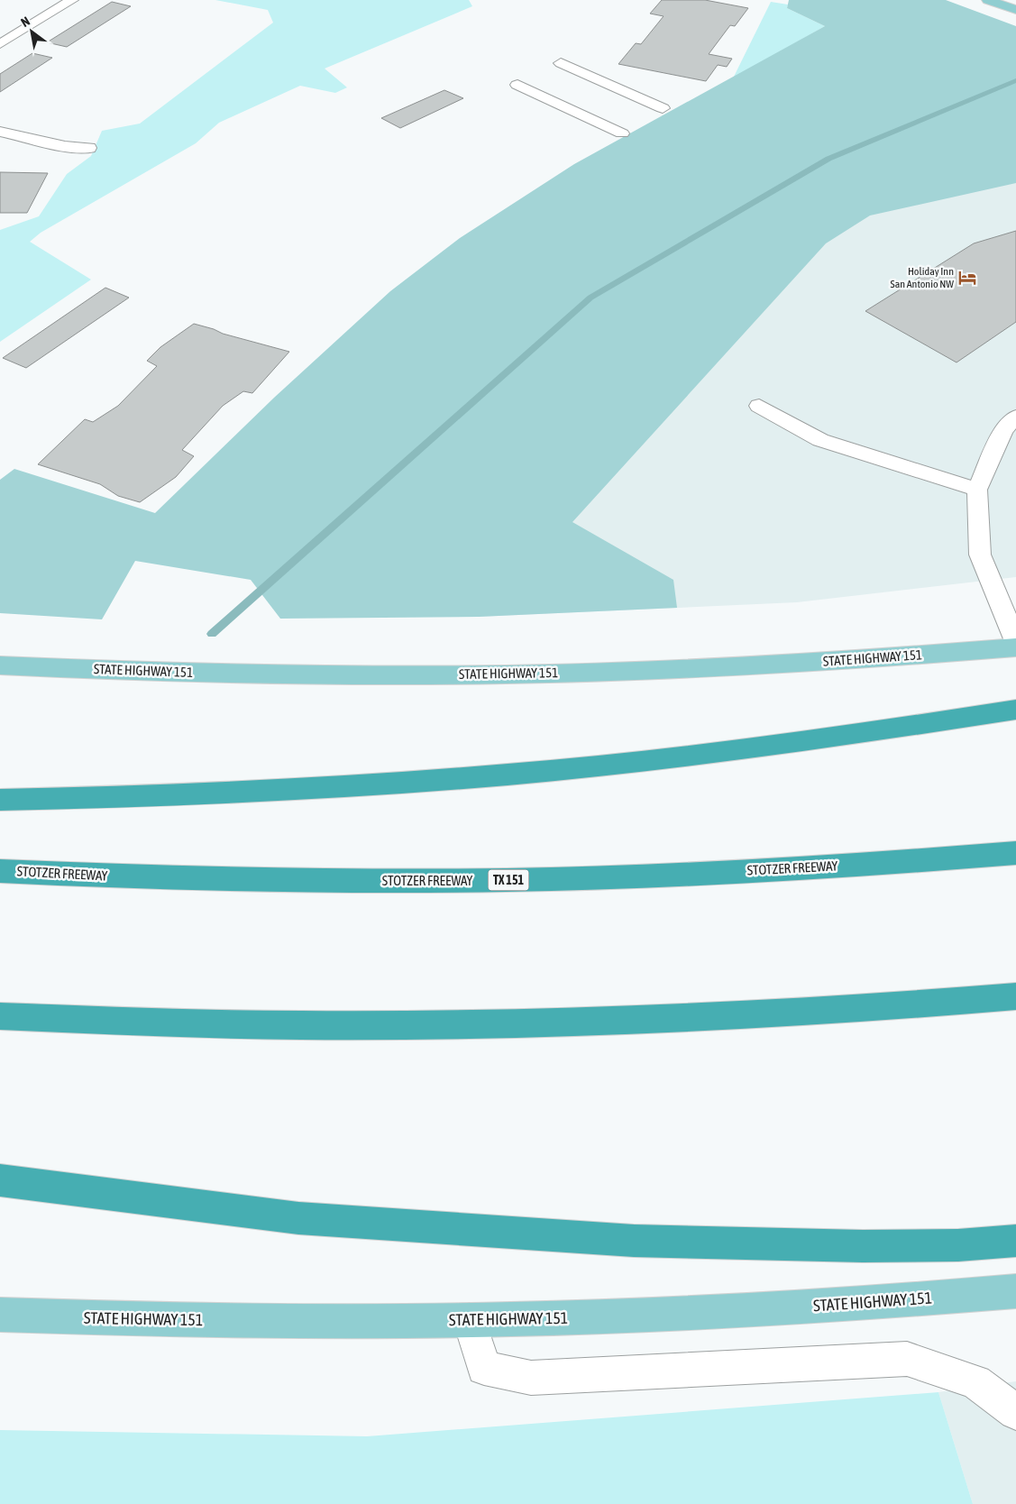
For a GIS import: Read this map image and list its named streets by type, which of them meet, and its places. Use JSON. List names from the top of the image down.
{
  "streets": {
    "highway": ["STOTZER FREEWAY", "TX 151"],
    "main road": ["STATE HIGHWAY 151"]
  },
  "places": {
    "hotel": ["Holiday Inn San Antonio NW"]
  },
  "north": "top left"
}
